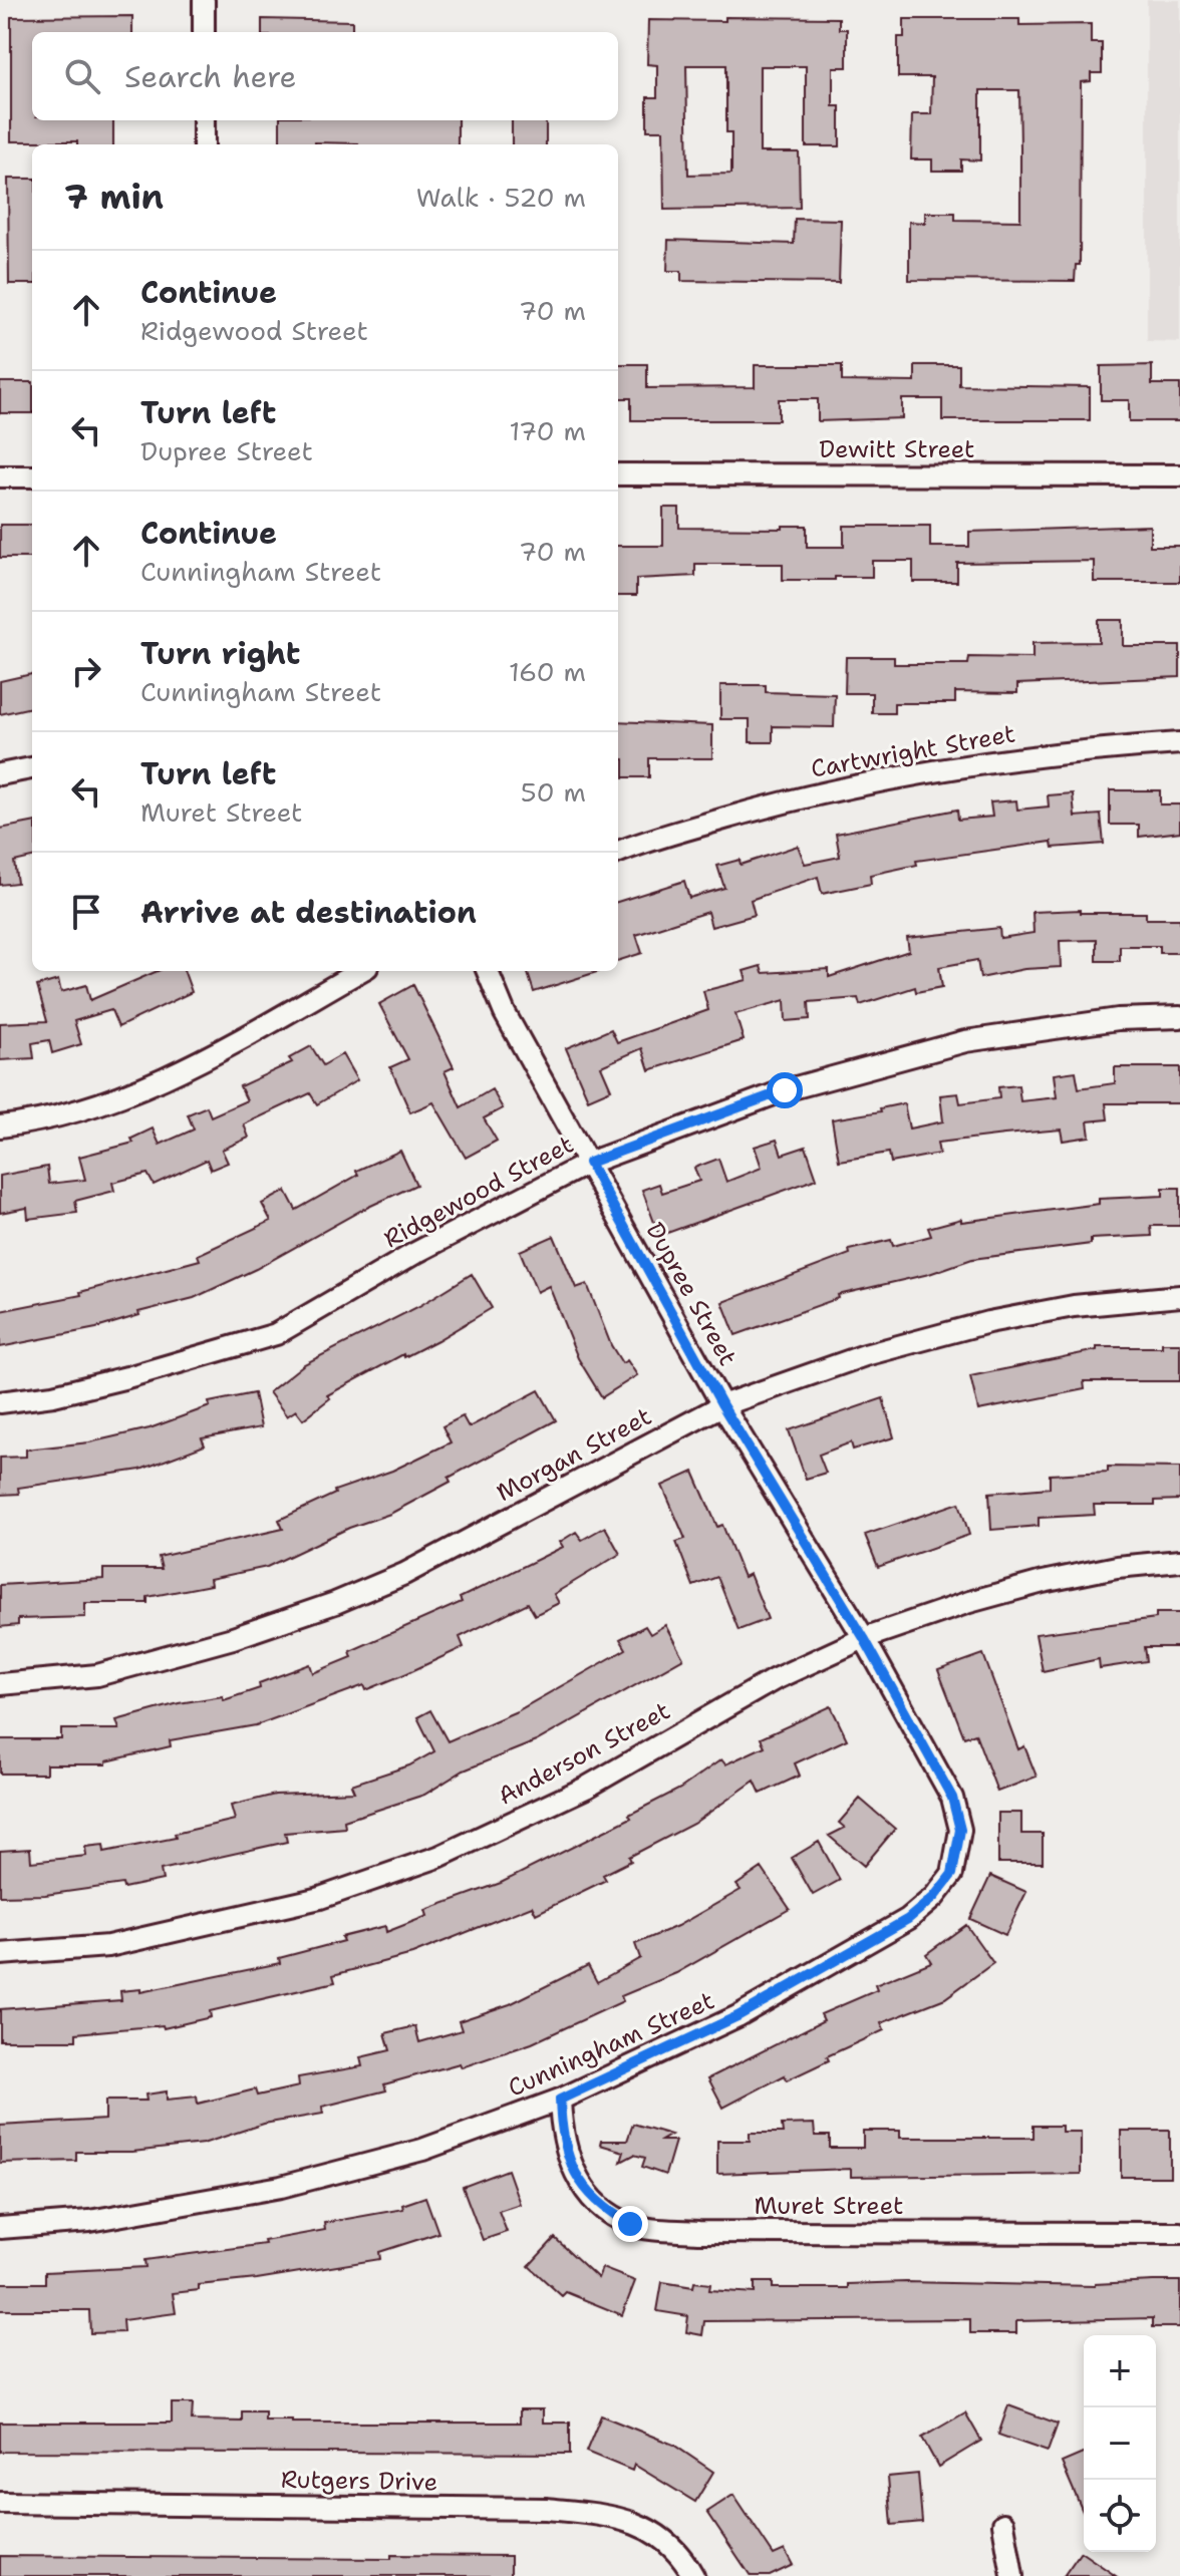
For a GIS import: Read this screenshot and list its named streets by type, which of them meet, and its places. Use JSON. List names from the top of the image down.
{
  "streets": {
    "street": [
      "Dewitt Street",
      "Cartwright Street",
      "Ridgewood Street",
      "Dupree Street",
      "Morgan Street",
      "Anderson Street",
      "Cunningham Street",
      "Muret Street",
      "Rutgers Drive"
    ]
  },
  "crossings": [
    ["Ridgewood Street", "Dupree Street"],
    ["Dupree Street", "Morgan Street"],
    ["Dupree Street", "Anderson Street"],
    ["Dupree Street", "Cunningham Street"],
    ["Anderson Street", "Cunningham Street"],
    ["Cunningham Street", "Muret Street"]
  ],
  "page": {
    "search": "Search here",
    "heading": ["7 min", "Walk · 520 m"],
    "list": [
      ["Continue", "Ridgewood Street", "70 m"],
      ["Turn left", "Dupree Street", "170 m"],
      ["Continue", "Cunningham Street", "70 m"],
      ["Turn right", "Cunningham Street", "160 m"],
      ["Turn left", "Muret Street", "50 m"],
      "Arrive at destination"
    ],
    "map_buttons": ["+", "−"]
  }
}
